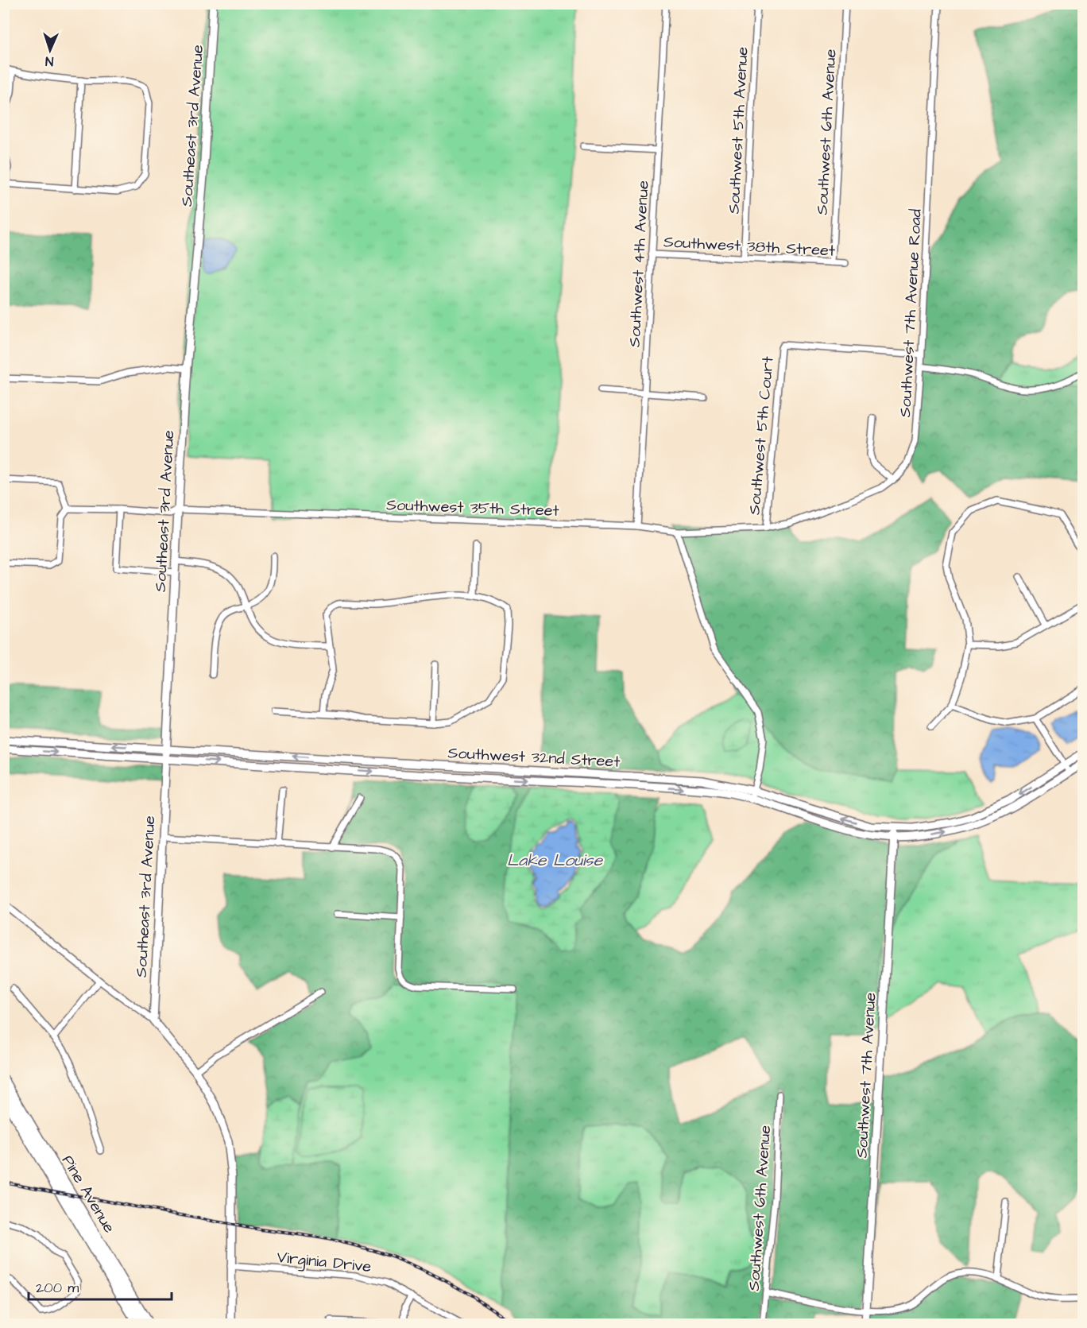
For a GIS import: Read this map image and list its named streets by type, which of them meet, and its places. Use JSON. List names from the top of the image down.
{
  "streets": {
    "highway": ["Pine Avenue"],
    "main road": ["Southeast 3rd Avenue", "Southwest 32nd Street", "Southwest 7th Avenue"],
    "street": [
      "Southwest 5th Avenue",
      "Southwest 6th Avenue",
      "Southwest 38th Street",
      "Southwest 4th Avenue",
      "Southwest 7th Avenue Road",
      "Southwest 5th Court",
      "Southwest 35th Street",
      "Virginia Drive"
    ]
  },
  "crossings": [
    ["Southeast 3rd Avenue", "Southwest 35th Street"],
    ["Southeast 3rd Avenue", "Southwest 32nd Street"],
    ["Southwest 5th Avenue", "Southwest 38th Street"],
    ["Southwest 6th Avenue", "Southwest 38th Street"],
    ["Southwest 38th Street", "Southwest 4th Avenue"],
    ["Southwest 4th Avenue", "Southwest 35th Street"],
    ["Southwest 7th Avenue Road", "Southwest 5th Court"],
    ["Southwest 7th Avenue Road", "Southwest 35th Street"],
    ["Southwest 5th Court", "Southwest 35th Street"],
    ["Southwest 32nd Street", "Southwest 7th Avenue"]
  ],
  "water": ["Lake Louise"],
  "scale_bar": "200 m",
  "north": "bottom"
}
